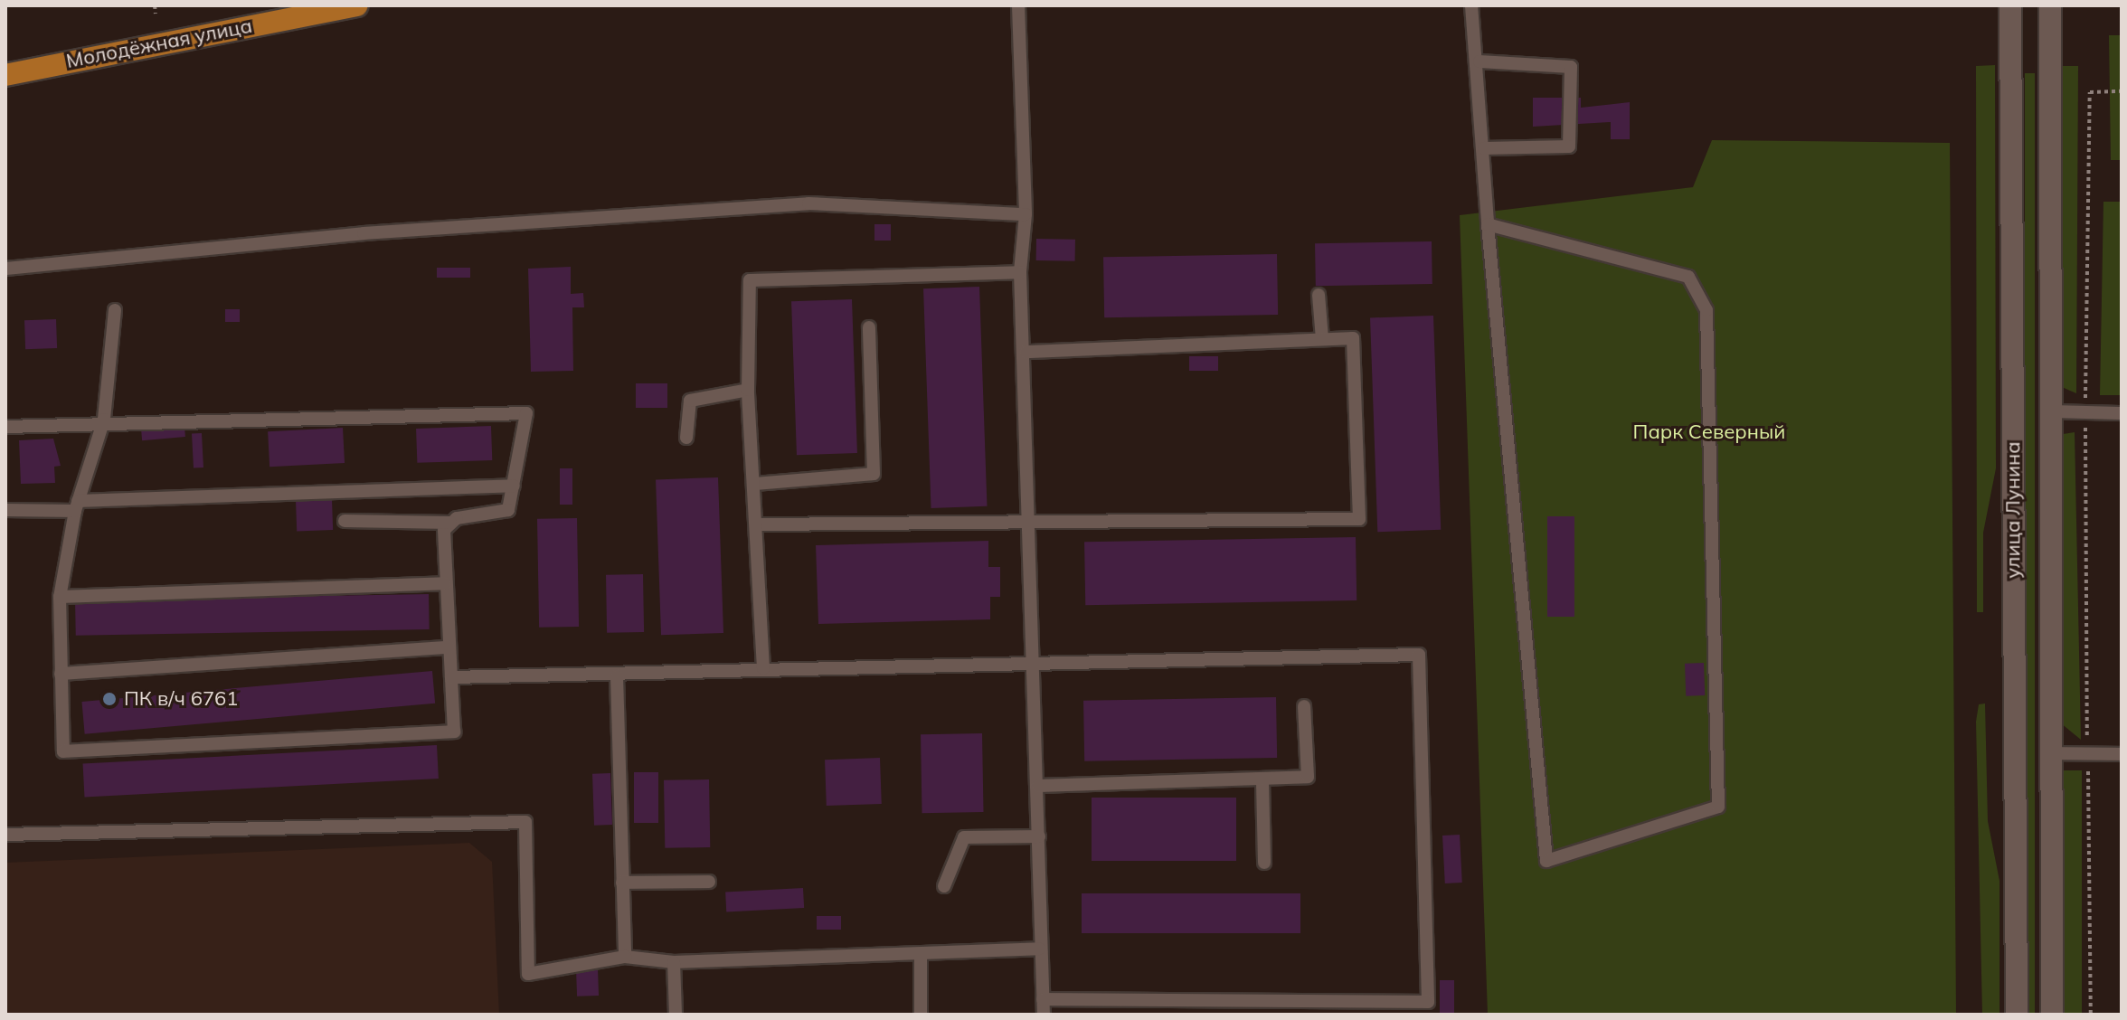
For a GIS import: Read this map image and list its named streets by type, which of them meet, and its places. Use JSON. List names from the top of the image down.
{
  "streets": {
    "main road": ["Молодёжная улица"],
    "street": ["улица Лунина"]
  },
  "parks": ["Парк Северный"],
  "places": ["ПК в/ч 6761"]
}
